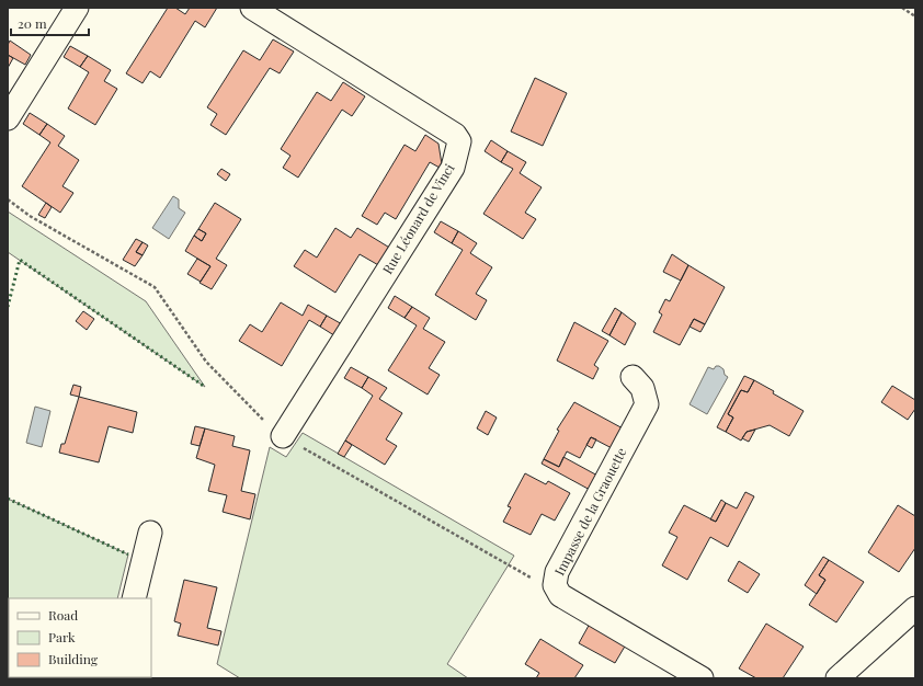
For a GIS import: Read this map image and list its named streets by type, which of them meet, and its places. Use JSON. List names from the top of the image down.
{
  "streets": {
    "street": ["Rue Léonard de Vinci", "Impasse de la Graouette"]
  },
  "legend": ["Road", "Park", "Building"],
  "scale_bar": "20 m"
}
